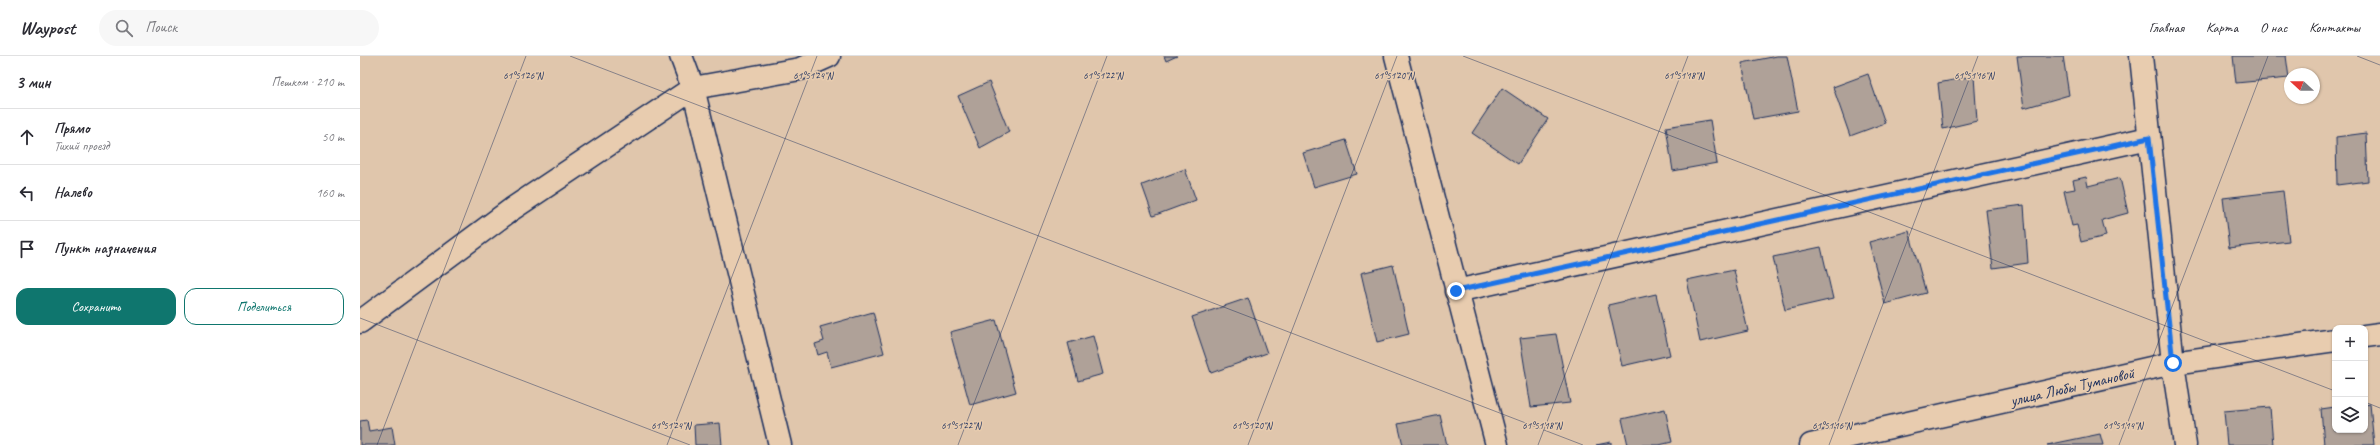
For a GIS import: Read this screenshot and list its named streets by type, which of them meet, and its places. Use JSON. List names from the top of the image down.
{
  "streets": {
    "street": ["улица Любы Тумановой"]
  },
  "north": "left",
  "page": {
    "header": "Waypost",
    "search": "Поиск",
    "nav": [
      "Главная",
      "Карта",
      "О нас",
      "Контакты"
    ],
    "heading": ["3 мин", "Пешком · 210 m"],
    "list": [
      ["Прямо", "Тихий проезд", "50 m"],
      ["Налево", "160 m"],
      "Пункт назначения"
    ],
    "buttons": ["Сохранить", "Поделиться"],
    "map_buttons": ["+", "−"]
  },
  "coordinates": [
    "61°51'26\"N",
    "61°51'24\"N",
    "61°51'18\"N",
    "61°51'16\"N",
    "61°51'22\"N",
    "61°51'20\"N",
    "61°51'14\"N"
  ]
}
